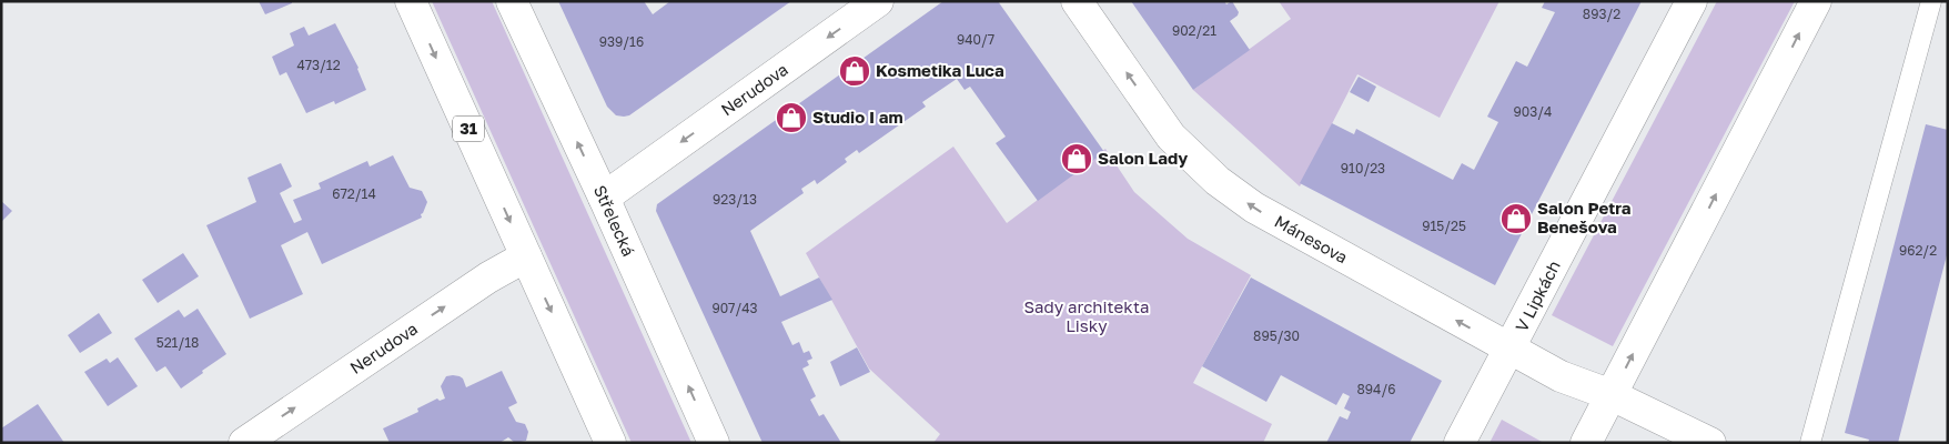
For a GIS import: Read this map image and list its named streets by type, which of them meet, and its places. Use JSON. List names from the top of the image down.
{
  "streets": {
    "street": [
      "Nerudova",
      "31",
      "Střelecká",
      "Mánesova",
      "V Lipkách"
    ]
  },
  "crossings": [
    ["Nerudova", "31"],
    ["Nerudova", "Střelecká"],
    ["Mánesova", "V Lipkách"]
  ],
  "one_way": ["Mánesova"],
  "parks": ["Sady architekta Lisky"],
  "places": {
    "shop": [
      "Kosmetika Luca",
      "Studio I am",
      "Salon Lady",
      "Salon Petra Benešova"
    ]
  },
  "house_numbers": [
    "893/2",
    "902/21",
    "940/7",
    "939/16",
    "473/12",
    "903/4",
    "910/23",
    "672/14",
    "923/13",
    "915/25",
    "962/2",
    "907/43",
    "895/30",
    "521/18",
    "894/6"
  ]
}
